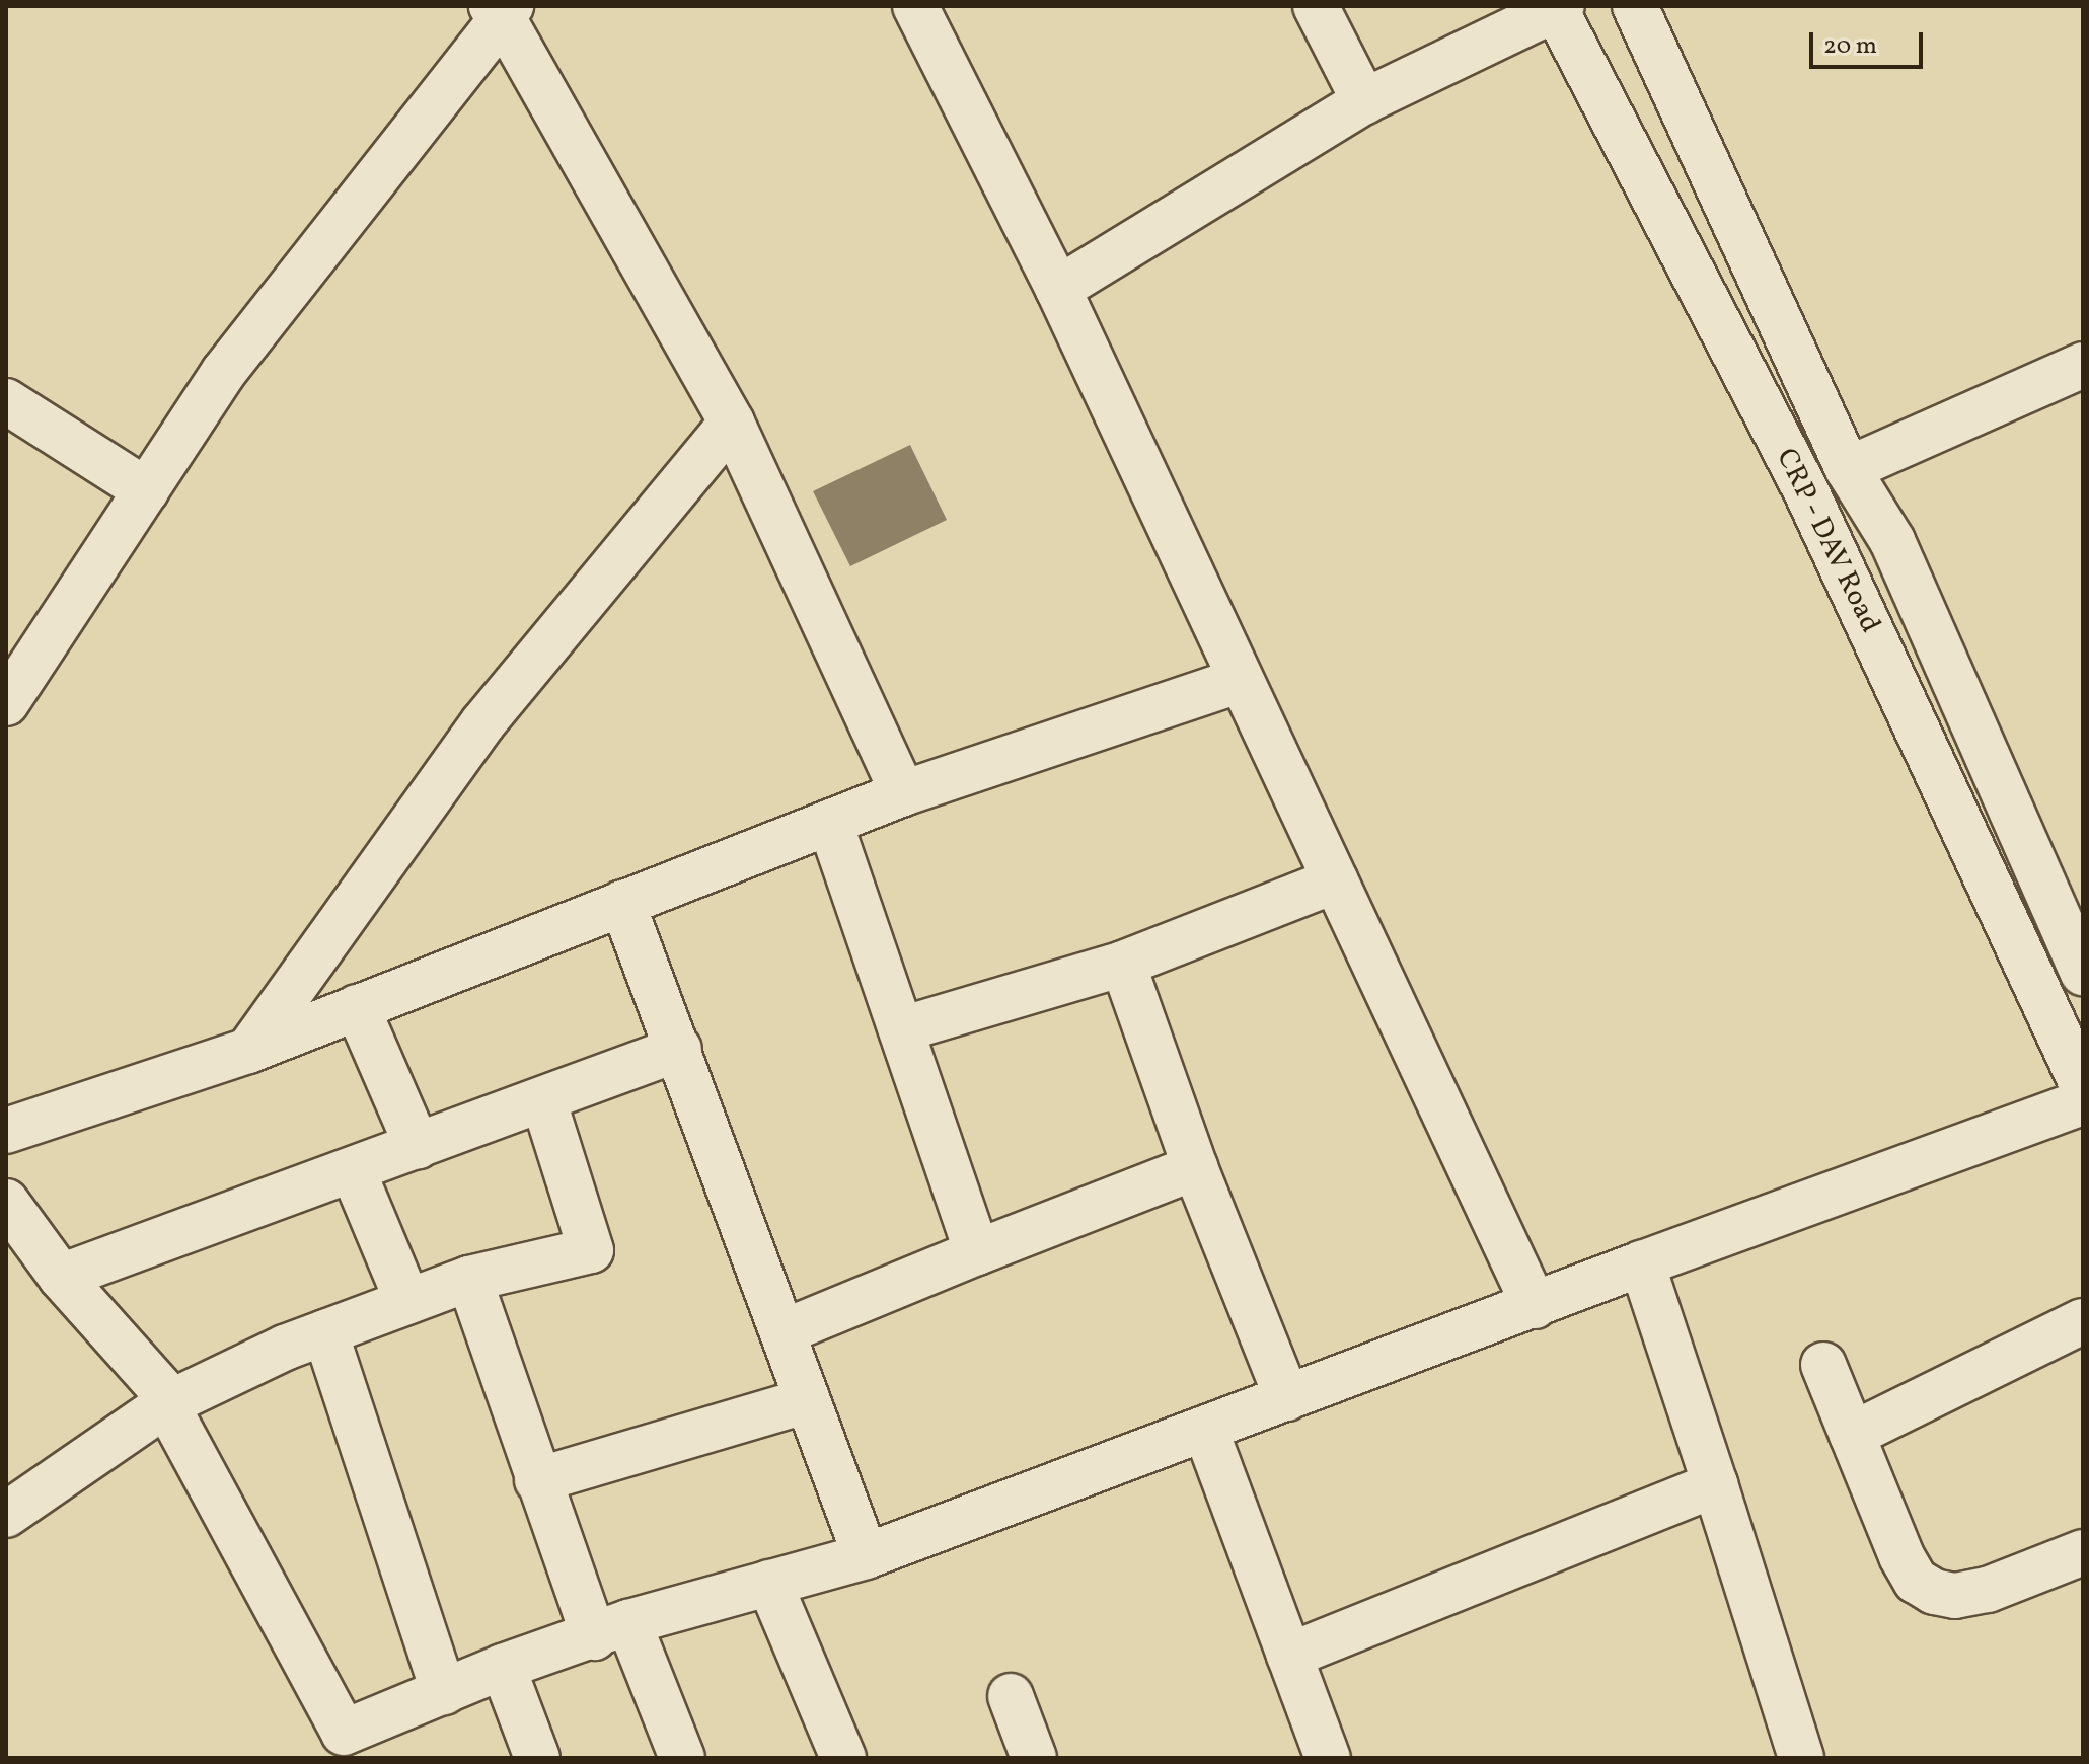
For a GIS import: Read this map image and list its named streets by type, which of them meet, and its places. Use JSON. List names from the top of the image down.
{
  "streets": {
    "street": ["CRP - DAV Road"]
  },
  "scale_bar": "20 m"
}
